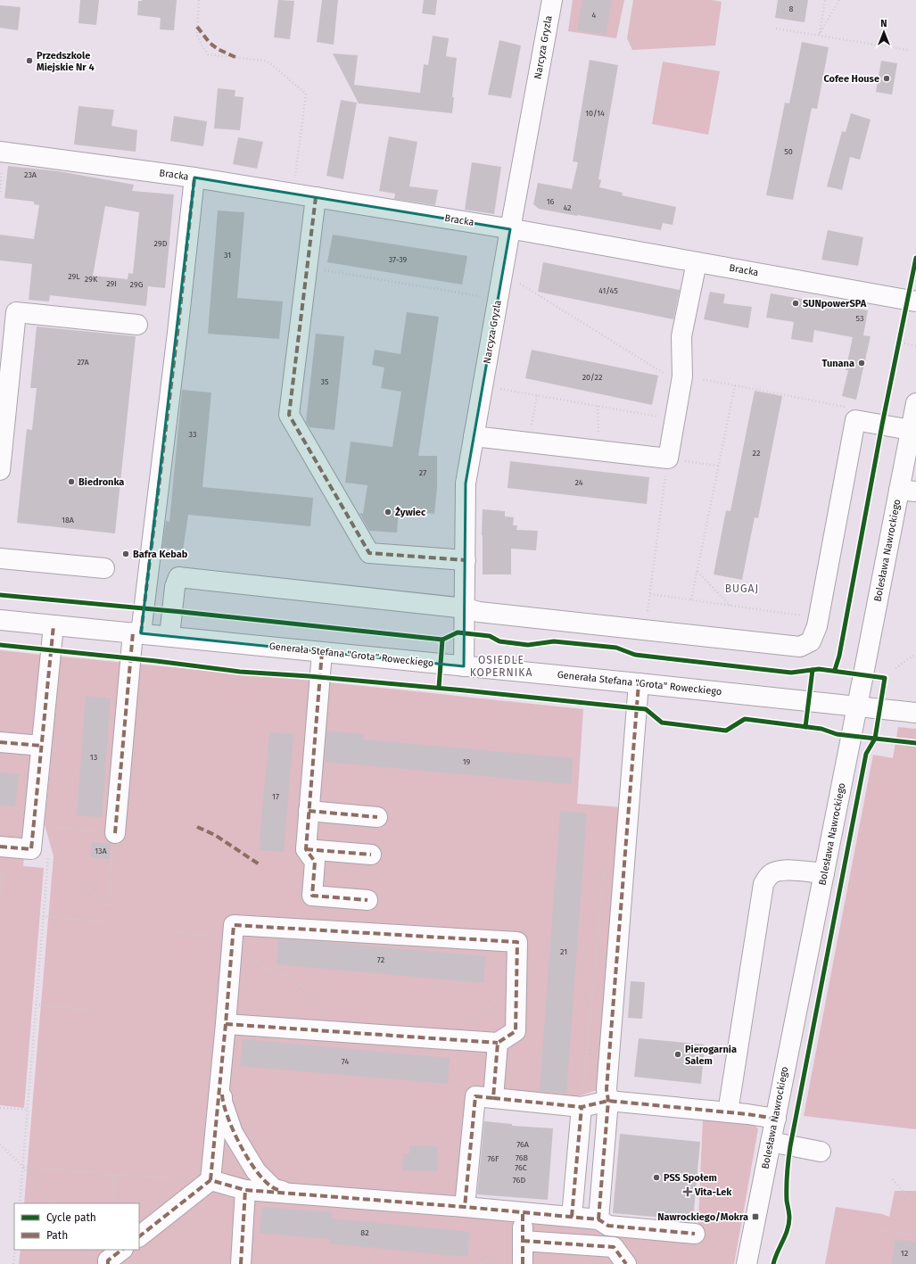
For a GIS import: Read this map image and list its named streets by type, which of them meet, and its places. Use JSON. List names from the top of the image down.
{
  "streets": {
    "street": [
      "Narcyza Gryzla",
      "Bracka",
      "Bolesława Nawrockiego",
      "Generała Stefana \"Grota\" Roweckiego"
    ]
  },
  "crossings": [
    ["Narcyza Gryzla", "Bracka"],
    ["Narcyza Gryzla", "Generała Stefana \"Grota\" Roweckiego"],
    ["Bolesława Nawrockiego", "Generała Stefana \"Grota\" Roweckiego"]
  ],
  "districts": ["BUGAJ", "OSIEDLE KOPERNIKA"],
  "places": {
    "other": [
      "Przedszkole Miejskie Nr 4",
      "Cofee House",
      "SUNpowerSPA",
      "Tunana",
      "Biedronka",
      "Żywiec",
      "Bafra Kebab",
      "Pierogarnia Salem",
      "PSS Społem"
    ],
    "health": ["Vita-Lek"],
    "transit": ["Nawrockiego/Mokra"]
  },
  "house_numbers": [
    "8",
    "4",
    "10/14",
    "50",
    "23A",
    "16",
    "42",
    "29D",
    "31",
    "37-39",
    "29L",
    "29K",
    "29I",
    "29G",
    "41/45",
    "53",
    "27A",
    "20/22",
    "35",
    "33",
    "22",
    "27",
    "24",
    "18A",
    "13",
    "19",
    "17",
    "13A",
    "21",
    "72",
    "74",
    "76A",
    "76B",
    "76F",
    "76C",
    "76D",
    "82",
    "12"
  ],
  "legend": ["Cycle path", "Path"],
  "north": "top"
}
